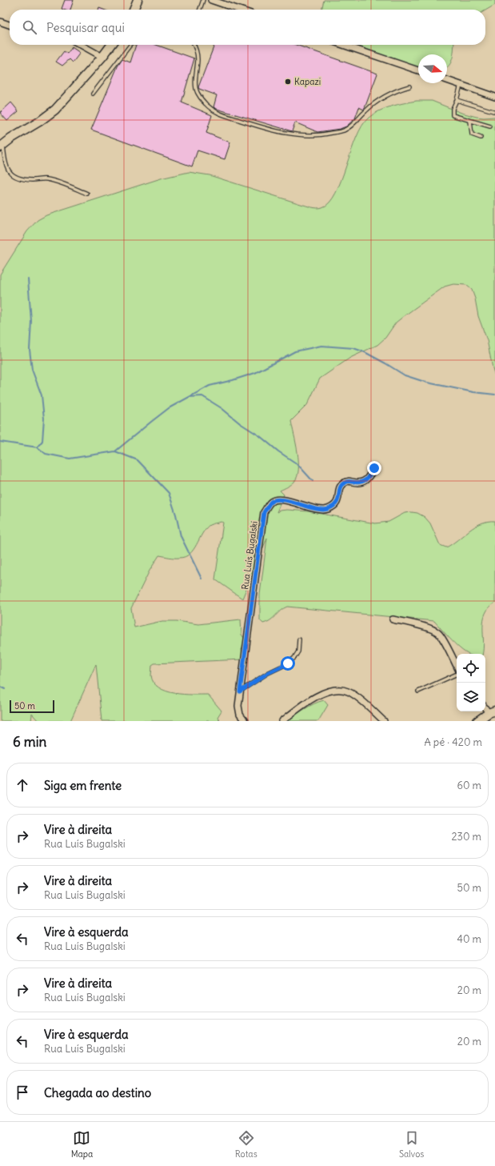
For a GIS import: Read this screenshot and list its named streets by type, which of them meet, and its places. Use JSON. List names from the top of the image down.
{
  "streets": {
    "street": ["Rua Luís Bugalski"]
  },
  "places": ["Kapazi"],
  "scale_bar": "50 m",
  "north": "right",
  "page": {
    "search": "Pesquisar aqui",
    "scale": "50 m",
    "heading": ["6 min", "A pé · 420 m"],
    "list": [
      ["Siga em frente", "60 m"],
      ["Vire à direita", "Rua Luís Bugalski", "230 m"],
      ["Vire à direita", "Rua Luís Bugalski", "50 m"],
      ["Vire à esquerda", "Rua Luís Bugalski", "40 m"],
      ["Vire à direita", "Rua Luís Bugalski", "20 m"],
      ["Vire à esquerda", "Rua Luís Bugalski", "20 m"],
      "Chegada ao destino"
    ],
    "nav": ["Mapa", "Rotas", "Salvos"]
  }
}
